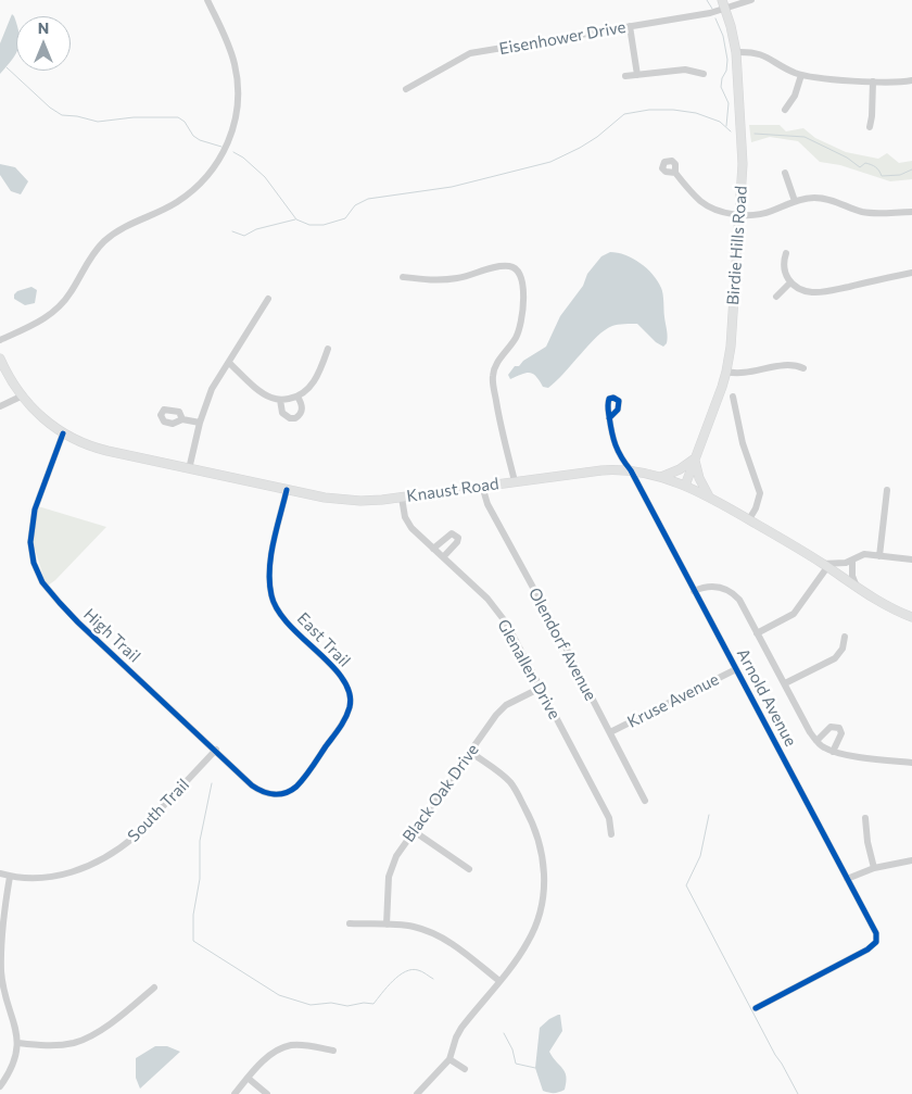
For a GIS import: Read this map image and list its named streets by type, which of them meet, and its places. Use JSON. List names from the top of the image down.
{
  "streets": {
    "main road": ["Birdie Hills Road", "Knaust Road"],
    "street": [
      "Eisenhower Drive",
      "High Trail",
      "East Trail",
      "Olendorf Avenue",
      "Glenallen Drive",
      "Arnold Avenue",
      "Kruse Avenue",
      "Black Oak Drive",
      "South Trail"
    ]
  },
  "crossings": [
    ["Eisenhower Drive", "Birdie Hills Road"],
    ["Birdie Hills Road", "Knaust Road"],
    ["Knaust Road", "High Trail"],
    ["Knaust Road", "East Trail"],
    ["Knaust Road", "Olendorf Avenue"],
    ["Knaust Road", "Glenallen Drive"],
    ["Knaust Road", "Arnold Avenue"],
    ["High Trail", "East Trail"],
    ["High Trail", "South Trail"],
    ["Olendorf Avenue", "Kruse Avenue"],
    ["Glenallen Drive", "Black Oak Drive"],
    ["Arnold Avenue", "Kruse Avenue"]
  ],
  "north": "top"
}
